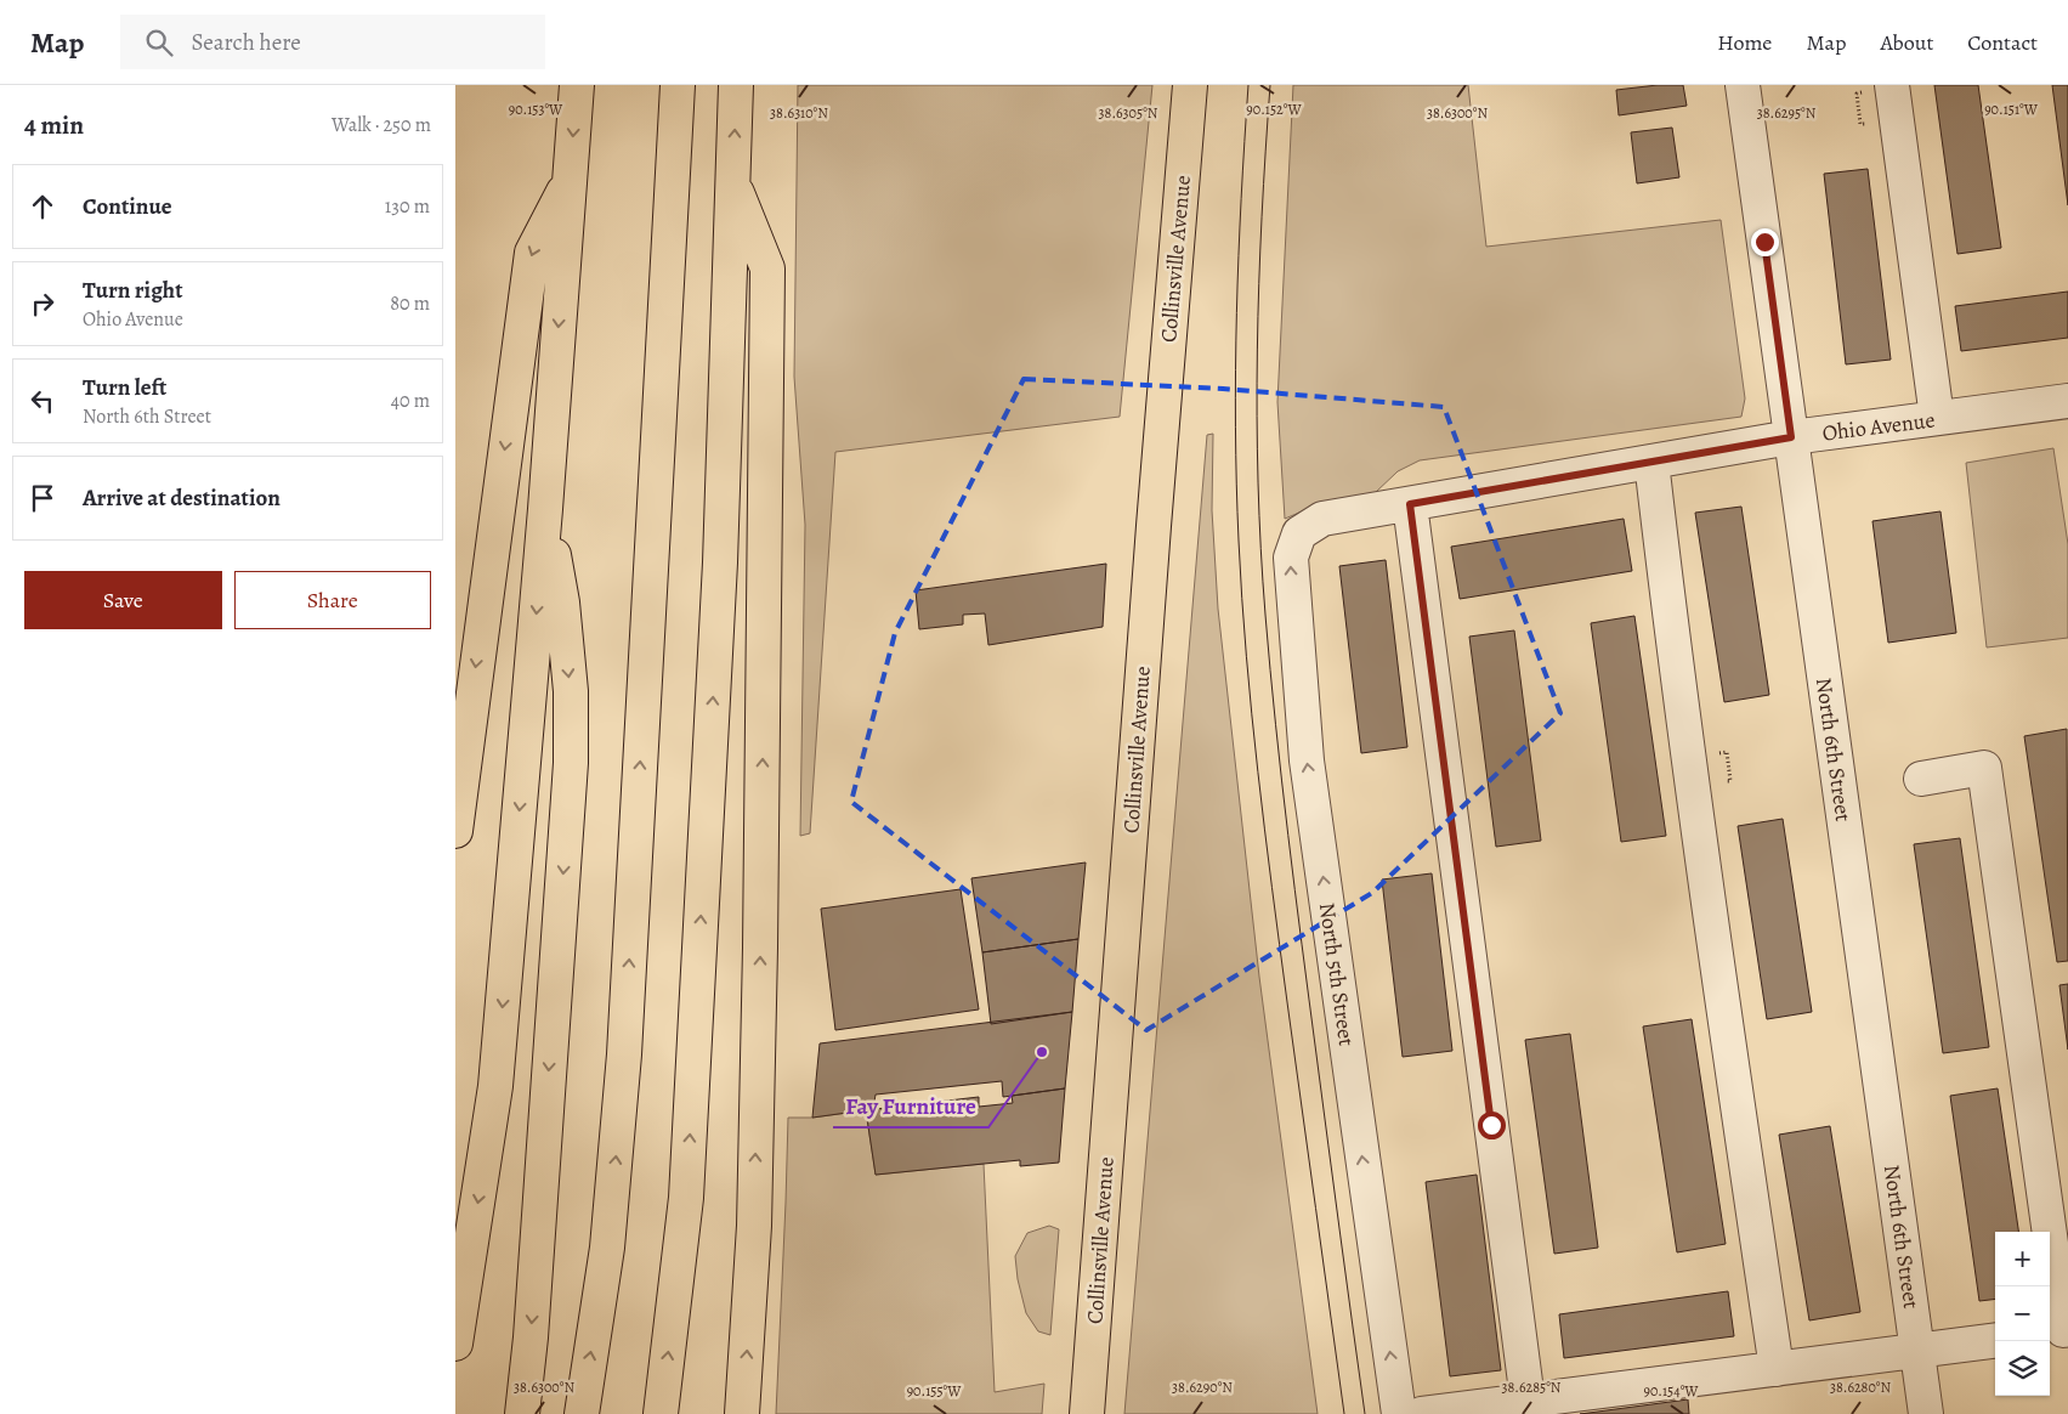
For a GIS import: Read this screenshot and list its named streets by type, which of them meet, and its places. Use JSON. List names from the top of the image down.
{
  "streets": {
    "main road": ["Collinsville Avenue"],
    "street": ["Ohio Avenue", "North 6th Street", "North 5th Street"]
  },
  "crossings": [
    ["Ohio Avenue", "North 6th Street"],
    ["Ohio Avenue", "North 5th Street"]
  ],
  "places": ["Fay Furniture"],
  "page": {
    "header": "Map",
    "search": "Search here",
    "nav": [
      "Home",
      "Map",
      "About",
      "Contact"
    ],
    "heading": ["4 min", "Walk · 250 m"],
    "list": [
      ["Continue", "130 m"],
      ["Turn right", "Ohio Avenue", "80 m"],
      ["Turn left", "North 6th Street", "40 m"],
      "Arrive at destination"
    ],
    "buttons": ["Save", "Share"],
    "map_buttons": ["+", "−"]
  },
  "coordinates": [
    "90.153°W",
    "90.152°W",
    "90.151°W",
    "38.6310°N",
    "38.6305°N",
    "38.6300°N",
    "38.6295°N",
    "38.6290°N",
    "38.6285°N",
    "38.6280°N",
    "90.155°W",
    "90.154°W"
  ]
}
